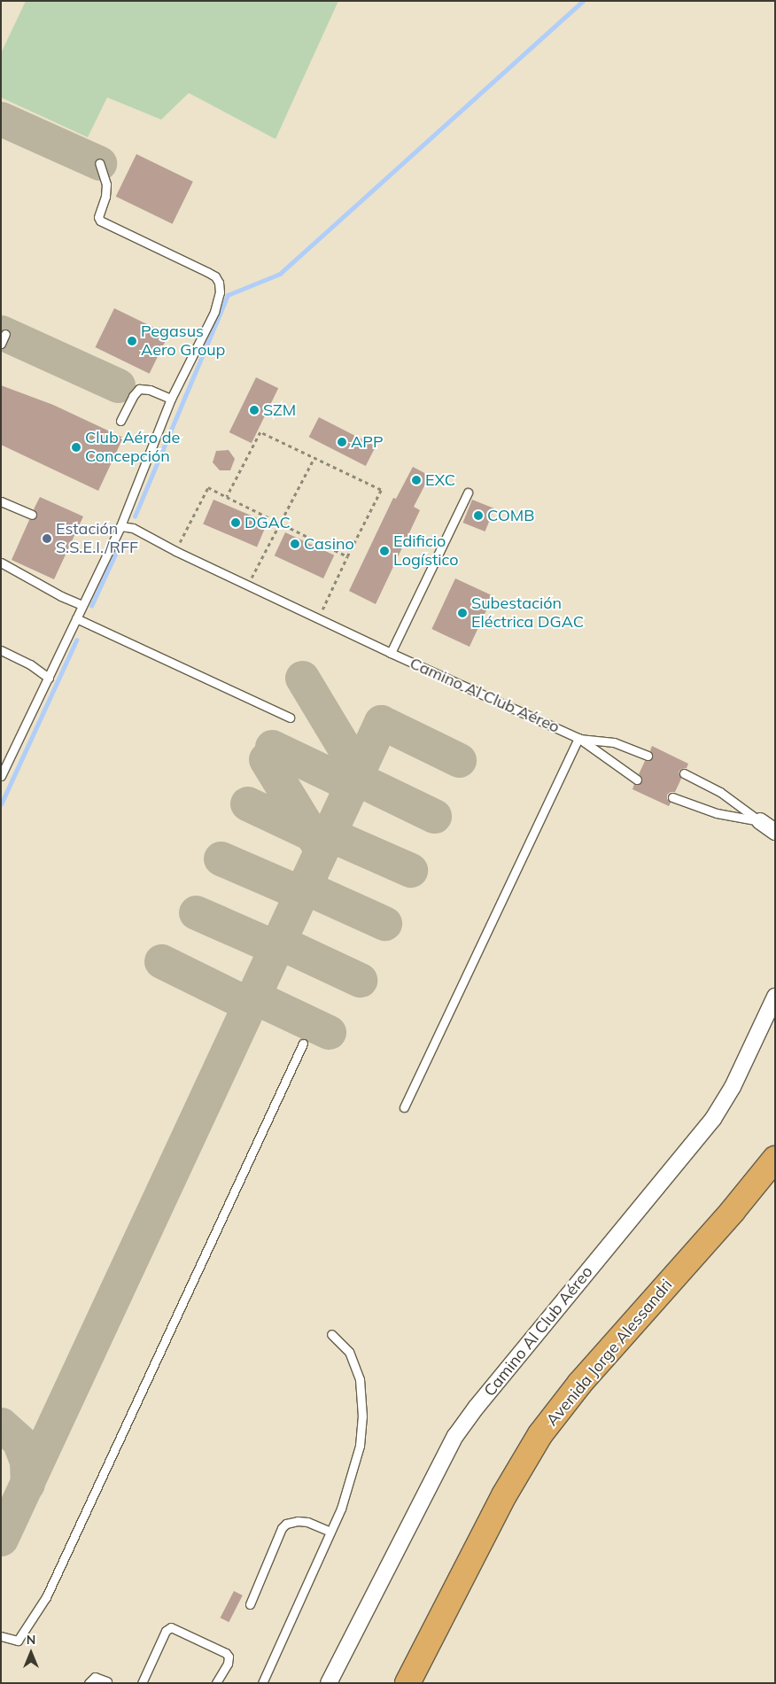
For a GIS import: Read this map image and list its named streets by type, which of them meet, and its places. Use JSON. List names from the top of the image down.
{
  "streets": {
    "highway": ["Avenida Jorge Alessandri"],
    "street": ["Camino Al Club Aéreo"]
  },
  "places": [
    "Pegasus Aero Group",
    "SZM",
    "APP",
    "Club Aéro de Concepción",
    "EXC",
    "COMB",
    "DGAC",
    "Estación S.S.E.I./RFF",
    "Casino",
    "Edificio Logístico",
    "Subestación Eléctrica DGAC"
  ],
  "north": "top"
}
